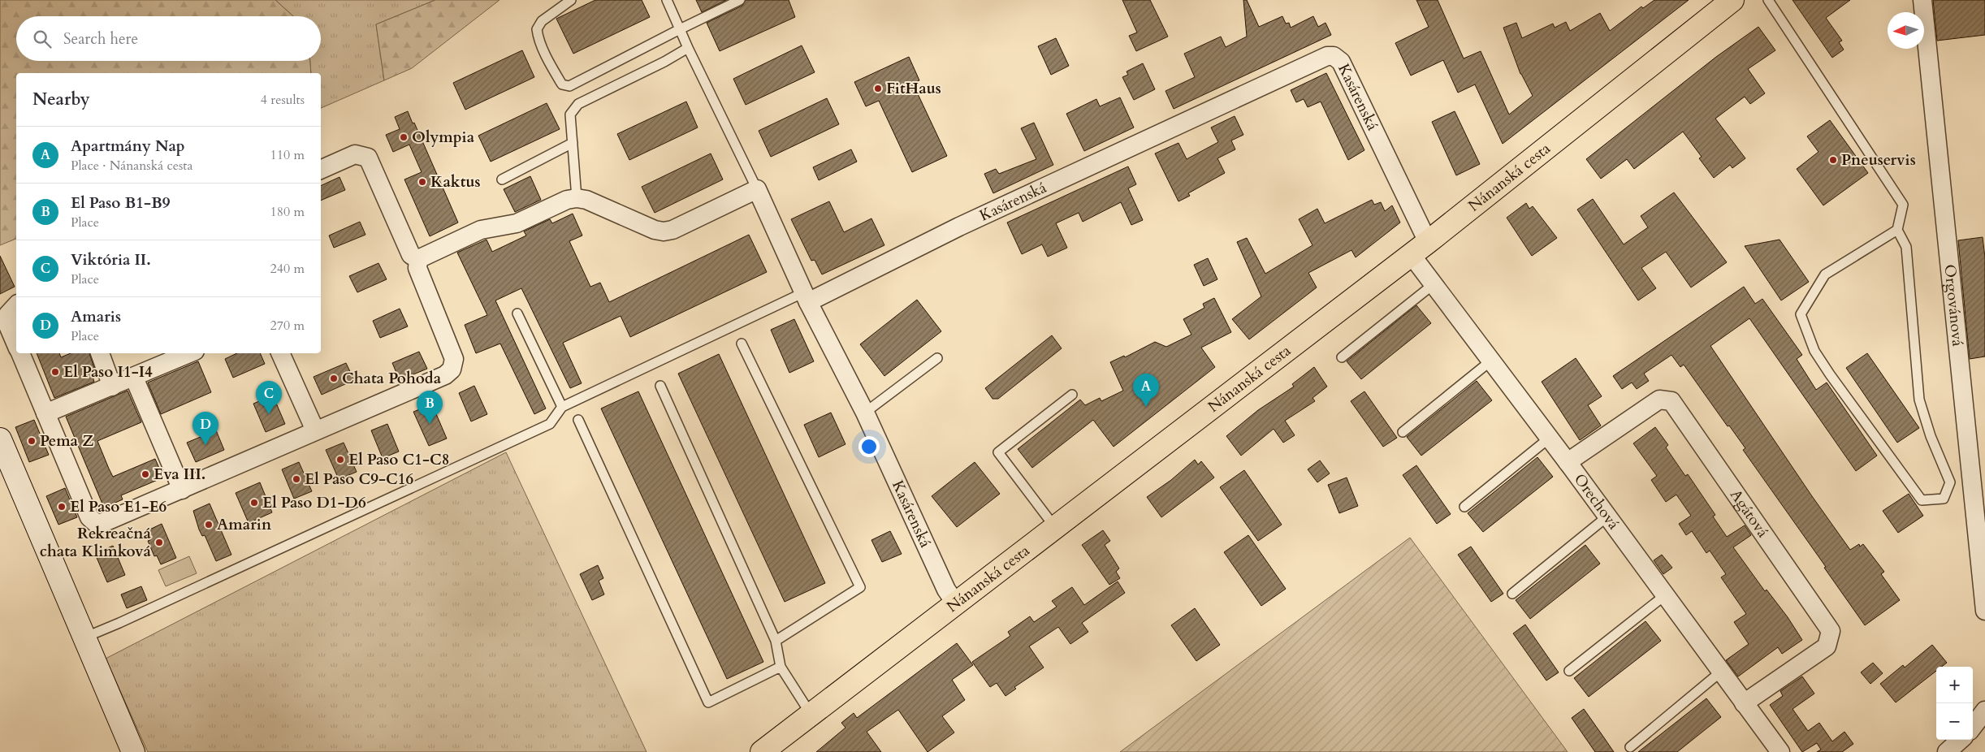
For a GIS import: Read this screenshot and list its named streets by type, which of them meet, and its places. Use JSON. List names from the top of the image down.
{
  "streets": {
    "main road": ["Nánanská cesta"],
    "street": [
      "Kasárenská",
      "Orgovánová",
      "Orechová",
      "Agátová"
    ]
  },
  "crossings": [
    ["Kasárenská", "Nánanská cesta"],
    ["Kasárenská", "Orechová"],
    ["Nánanská cesta", "Orechová"],
    ["Orechová", "Agátová"]
  ],
  "places": [
    "FitHaus",
    "Olympia",
    "Pneuservis",
    "Kaktus",
    "El Paso I1-I4",
    "Chata Pohoda",
    "Pema Z",
    "El Paso C1-C8",
    "Eva III.",
    "El Paso C9-C16",
    "El Paso D1-D6",
    "El Paso E1-E6",
    "Amarin",
    "Rekreačná chata Klimková"
  ],
  "north": "left",
  "page": {
    "search": "Search here",
    "heading": ["Nearby", "4 results"],
    "list": [
      {
        "mark": "A",
        "name": "Apartmány Nap",
        "note": "Place · Nánanská cesta",
        "value": "110 m"
      },
      {
        "mark": "B",
        "name": "El Paso B1-B9",
        "note": "Place",
        "value": "180 m"
      },
      {
        "mark": "C",
        "name": "Viktória II.",
        "note": "Place",
        "value": "240 m"
      },
      {
        "mark": "D",
        "name": "Amaris",
        "note": "Place",
        "value": "270 m"
      }
    ],
    "pins": [
      "A",
      "C",
      "B",
      "D"
    ],
    "map_buttons": ["+", "−"]
  }
}
